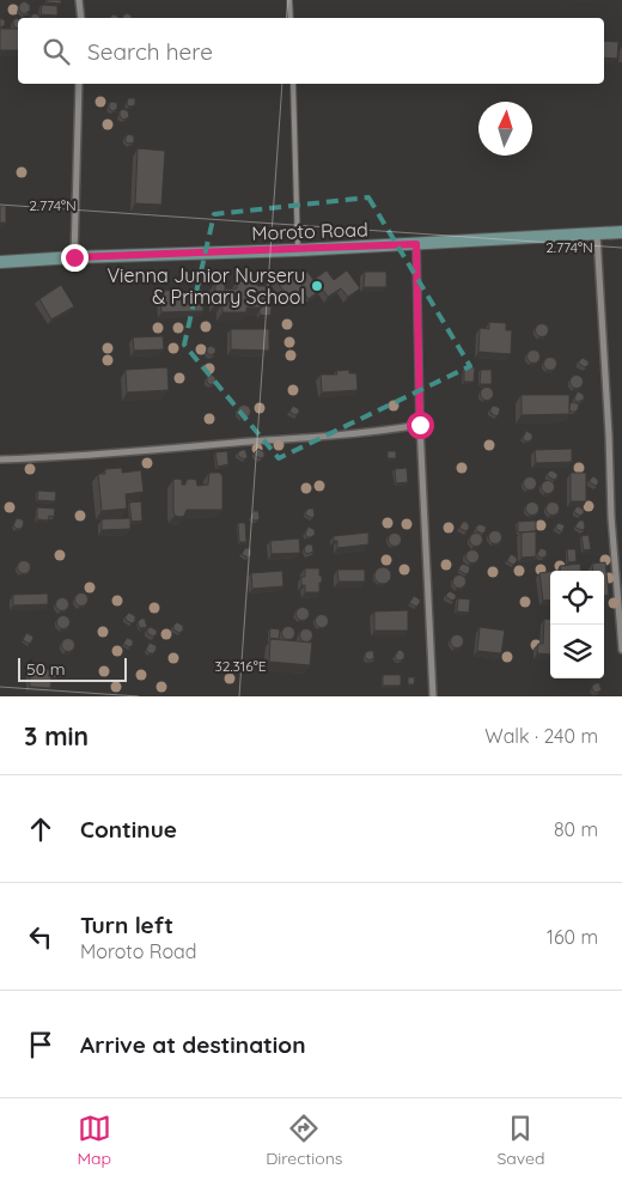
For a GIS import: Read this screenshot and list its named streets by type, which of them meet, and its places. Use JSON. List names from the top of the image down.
{
  "streets": {
    "main road": ["Moroto Road"]
  },
  "places": ["Vienna Junior Nurseru & Primary School"],
  "scale_bar": "50 m",
  "north": "top",
  "page": {
    "search": "Search here",
    "scale": "50 m",
    "heading": ["3 min", "Walk · 240 m"],
    "list": [
      ["Continue", "80 m"],
      ["Turn left", "Moroto Road", "160 m"],
      "Arrive at destination"
    ],
    "nav": ["Map", "Directions", "Saved"]
  },
  "coordinates": ["2.774°N", "32.316°E"]
}
